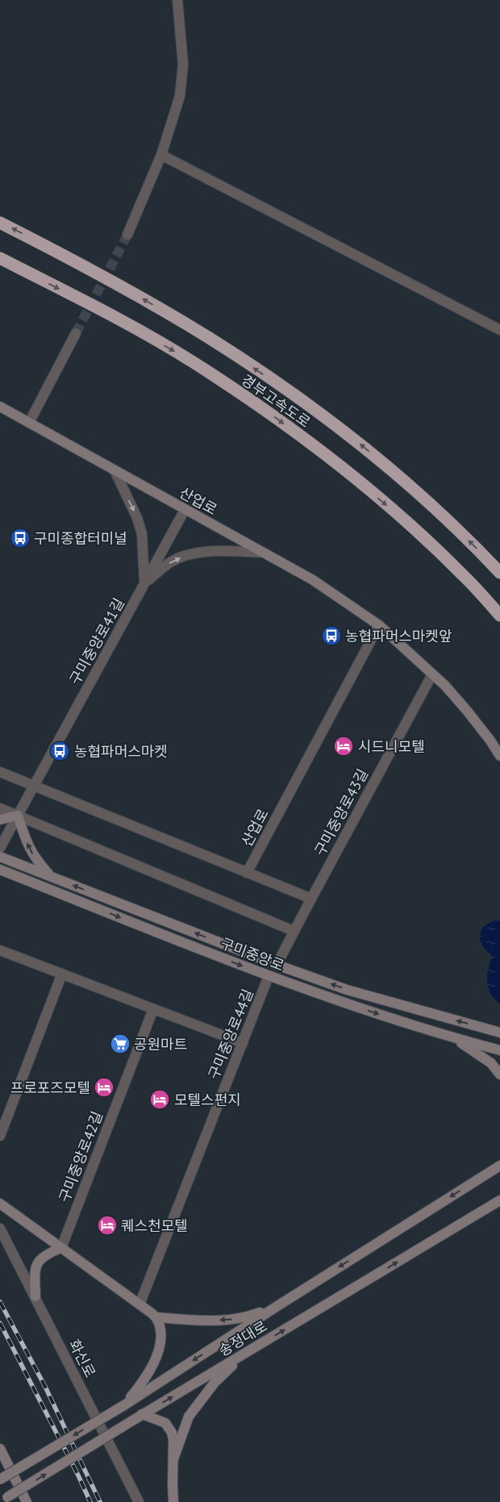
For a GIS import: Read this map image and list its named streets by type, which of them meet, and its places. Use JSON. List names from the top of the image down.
{
  "streets": {
    "highway": ["경부고속도로"],
    "street": [
      "산업로",
      "구미중앙로41길",
      "구미중앙로43길",
      "구미중앙로",
      "구미중앙로44길",
      "구미중앙로42길",
      "송정대로",
      "화신로"
    ]
  },
  "crossings": [
    ["산업로", "구미중앙로41길"],
    ["산업로", "구미중앙로43길"],
    ["구미중앙로43길", "구미중앙로"],
    ["구미중앙로", "구미중앙로44길"]
  ],
  "places": {
    "bus stop": ["구미종합터미널", "농협파머스마켓앞", "농협파머스마켓"],
    "hotel": [
      "시드니모텔",
      "프로포즈모텔",
      "모텔스펀지",
      "퀘스천모텔"
    ],
    "supermarket": ["공원마트"]
  }
}
